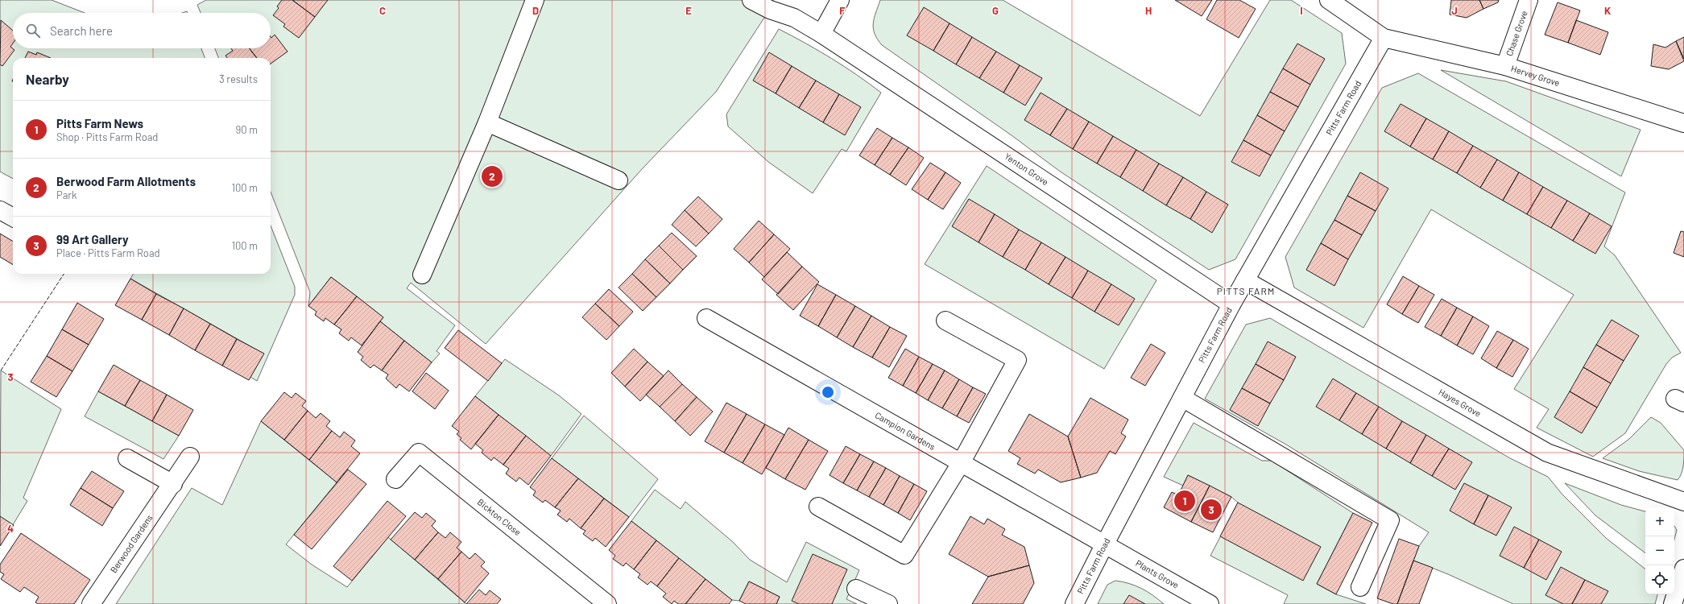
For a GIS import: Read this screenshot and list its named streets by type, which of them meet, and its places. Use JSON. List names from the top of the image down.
{
  "streets": {
    "street": [
      "Chase Grove",
      "Hervey Grove",
      "Pitts Farm Road",
      "Yenton Grove",
      "Hayes Grove",
      "Campion Gardens",
      "Bickton Close",
      "Berwood Gardens",
      "Plants Grove"
    ]
  },
  "crossings": [
    ["Chase Grove", "Hervey Grove"],
    ["Hervey Grove", "Pitts Farm Road"],
    ["Pitts Farm Road", "Yenton Grove"],
    ["Pitts Farm Road", "Hayes Grove"],
    ["Pitts Farm Road", "Campion Gardens"],
    ["Pitts Farm Road", "Plants Grove"],
    ["Campion Gardens", "Plants Grove"]
  ],
  "districts": ["PITTS FARM"],
  "page": {
    "search": "Search here",
    "heading": ["Nearby", "3 results"],
    "list": [
      {
        "mark": "1",
        "name": "Pitts Farm News",
        "note": "Shop · Pitts Farm Road",
        "value": "90 m"
      },
      {
        "mark": "2",
        "name": "Berwood Farm Allotments",
        "note": "Park",
        "value": "100 m"
      },
      {
        "mark": "3",
        "name": "99 Art Gallery",
        "note": "Place · Pitts Farm Road",
        "value": "100 m"
      }
    ],
    "pins": ["2", "1", "3"],
    "map_buttons": ["+", "−"]
  },
  "grid": {
    "columns": [
      "C",
      "D",
      "E",
      "F",
      "G",
      "H",
      "I",
      "J",
      "K"
    ],
    "rows": ["3", "4"]
  }
}
